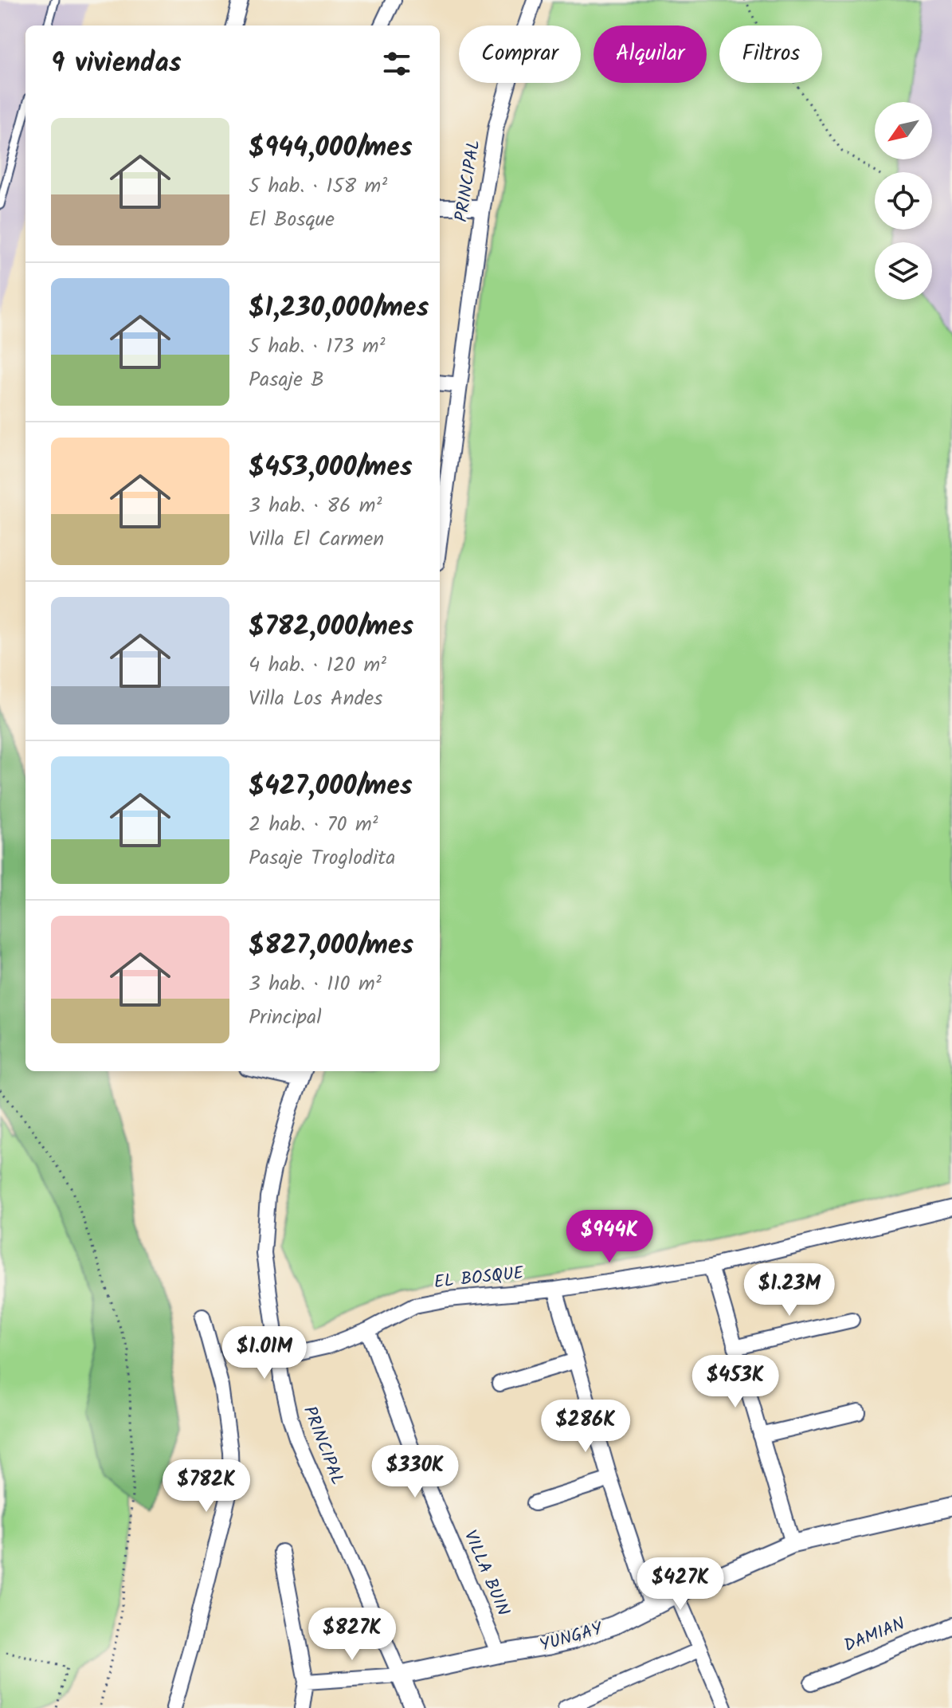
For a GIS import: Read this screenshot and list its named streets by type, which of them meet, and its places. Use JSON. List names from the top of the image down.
{
  "streets": {
    "street": [
      "PRINCIPAL",
      "EL BOSQUE",
      "VILLA BUIN",
      "DAMIAN",
      "YUNGAY"
    ]
  },
  "crossings": [
    ["PRINCIPAL", "EL BOSQUE"],
    ["PRINCIPAL", "YUNGAY"],
    ["EL BOSQUE", "VILLA BUIN"],
    ["VILLA BUIN", "YUNGAY"]
  ],
  "north": "bottom left",
  "page": {
    "chip": ["Comprar", "Alquilar", "Filtros"],
    "heading": "9 viviendas",
    "list": [
      {
        "name": "$944,000/mes",
        "note": "5 hab. · 158 m² · El Bosque"
      },
      {
        "name": "$1,230,000/mes",
        "note": "5 hab. · 173 m² · Pasaje B"
      },
      {
        "name": "$453,000/mes",
        "note": "3 hab. · 86 m² · Villa El Carmen"
      },
      {
        "name": "$782,000/mes",
        "note": "4 hab. · 120 m² · Villa Los Andes"
      },
      {
        "name": "$427,000/mes",
        "note": "2 hab. · 70 m² · Pasaje Troglodita"
      },
      {
        "name": "$827,000/mes",
        "note": "3 hab. · 110 m² · Principal"
      }
    ],
    "price": [
      "$944K",
      "$1.23M",
      "$1.01M",
      "$453K",
      "$286K",
      "$330K",
      "$782K",
      "$427K",
      "$827K"
    ]
  }
}
